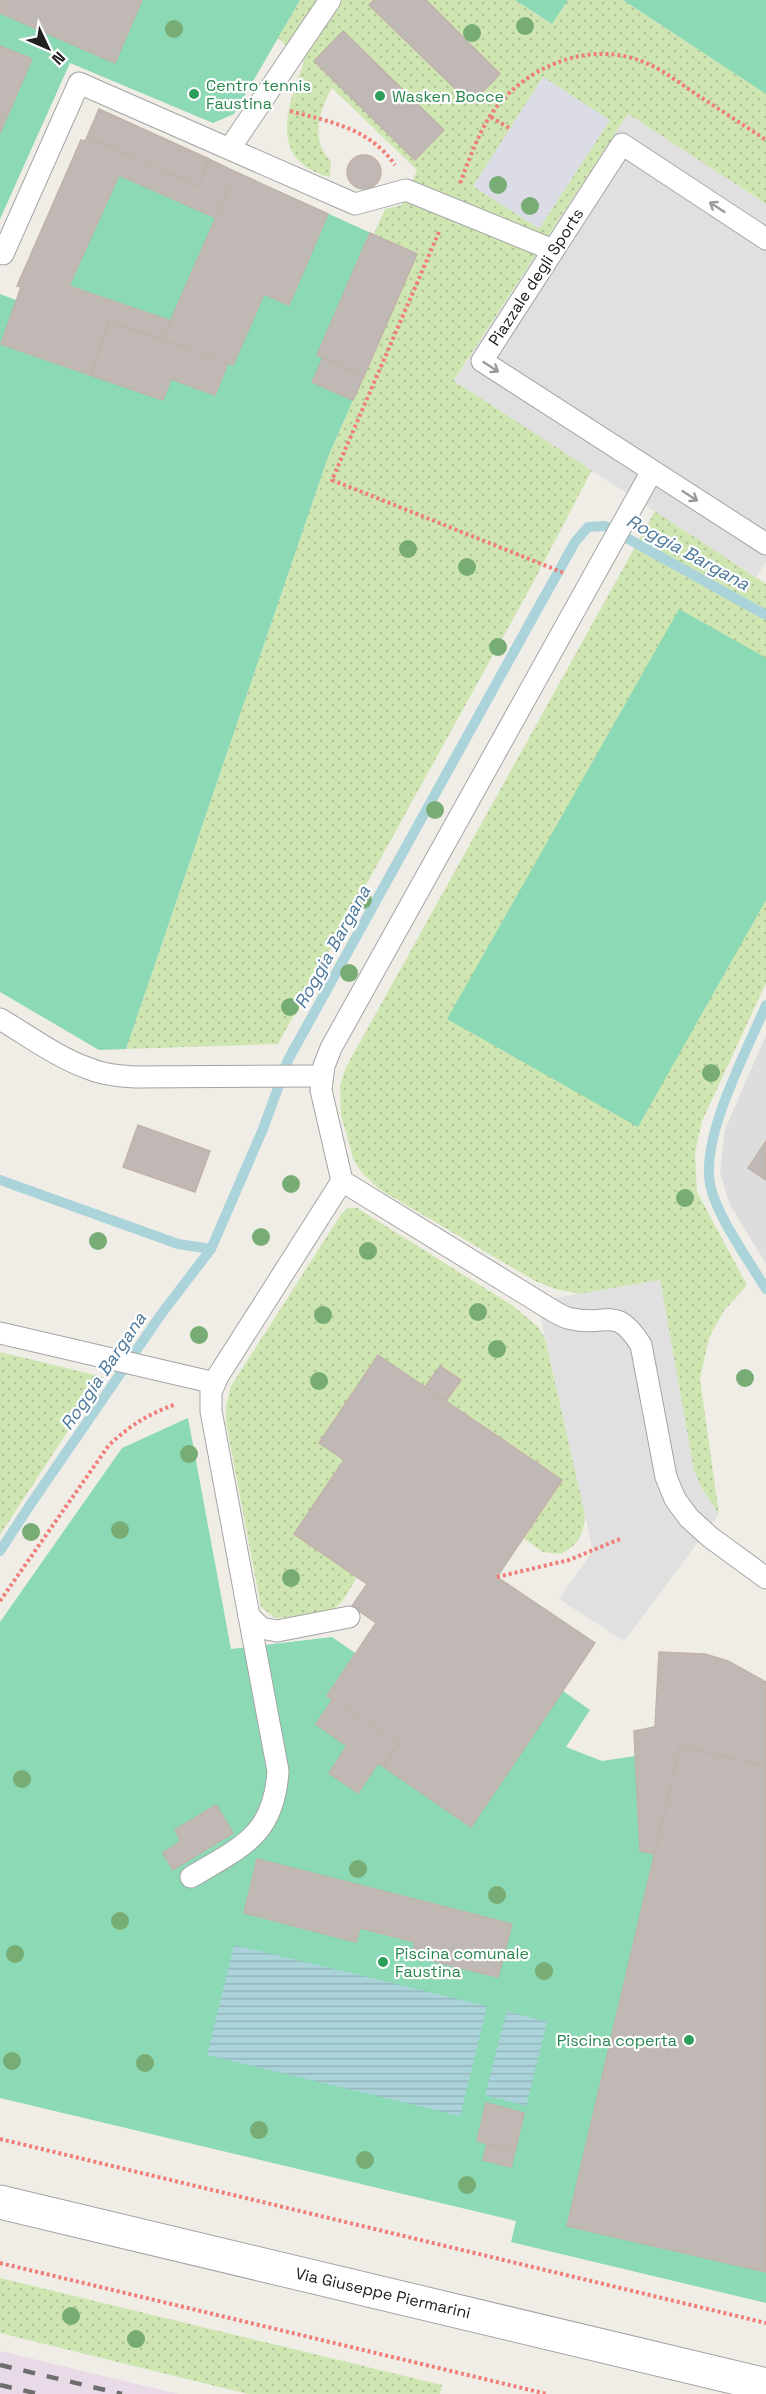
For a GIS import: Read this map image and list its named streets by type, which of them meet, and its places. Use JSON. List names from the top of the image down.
{
  "streets": {
    "street": ["Via Giuseppe Piermarini"],
    "lane": ["Piazzale degli Sports"]
  },
  "water": ["Roggia Bargana"],
  "places": [
    "Centro tennis Faustina",
    "Wasken Bocce",
    "Piscina comunale Faustina",
    "Piscina coperta"
  ],
  "north": "bottom right"
}
